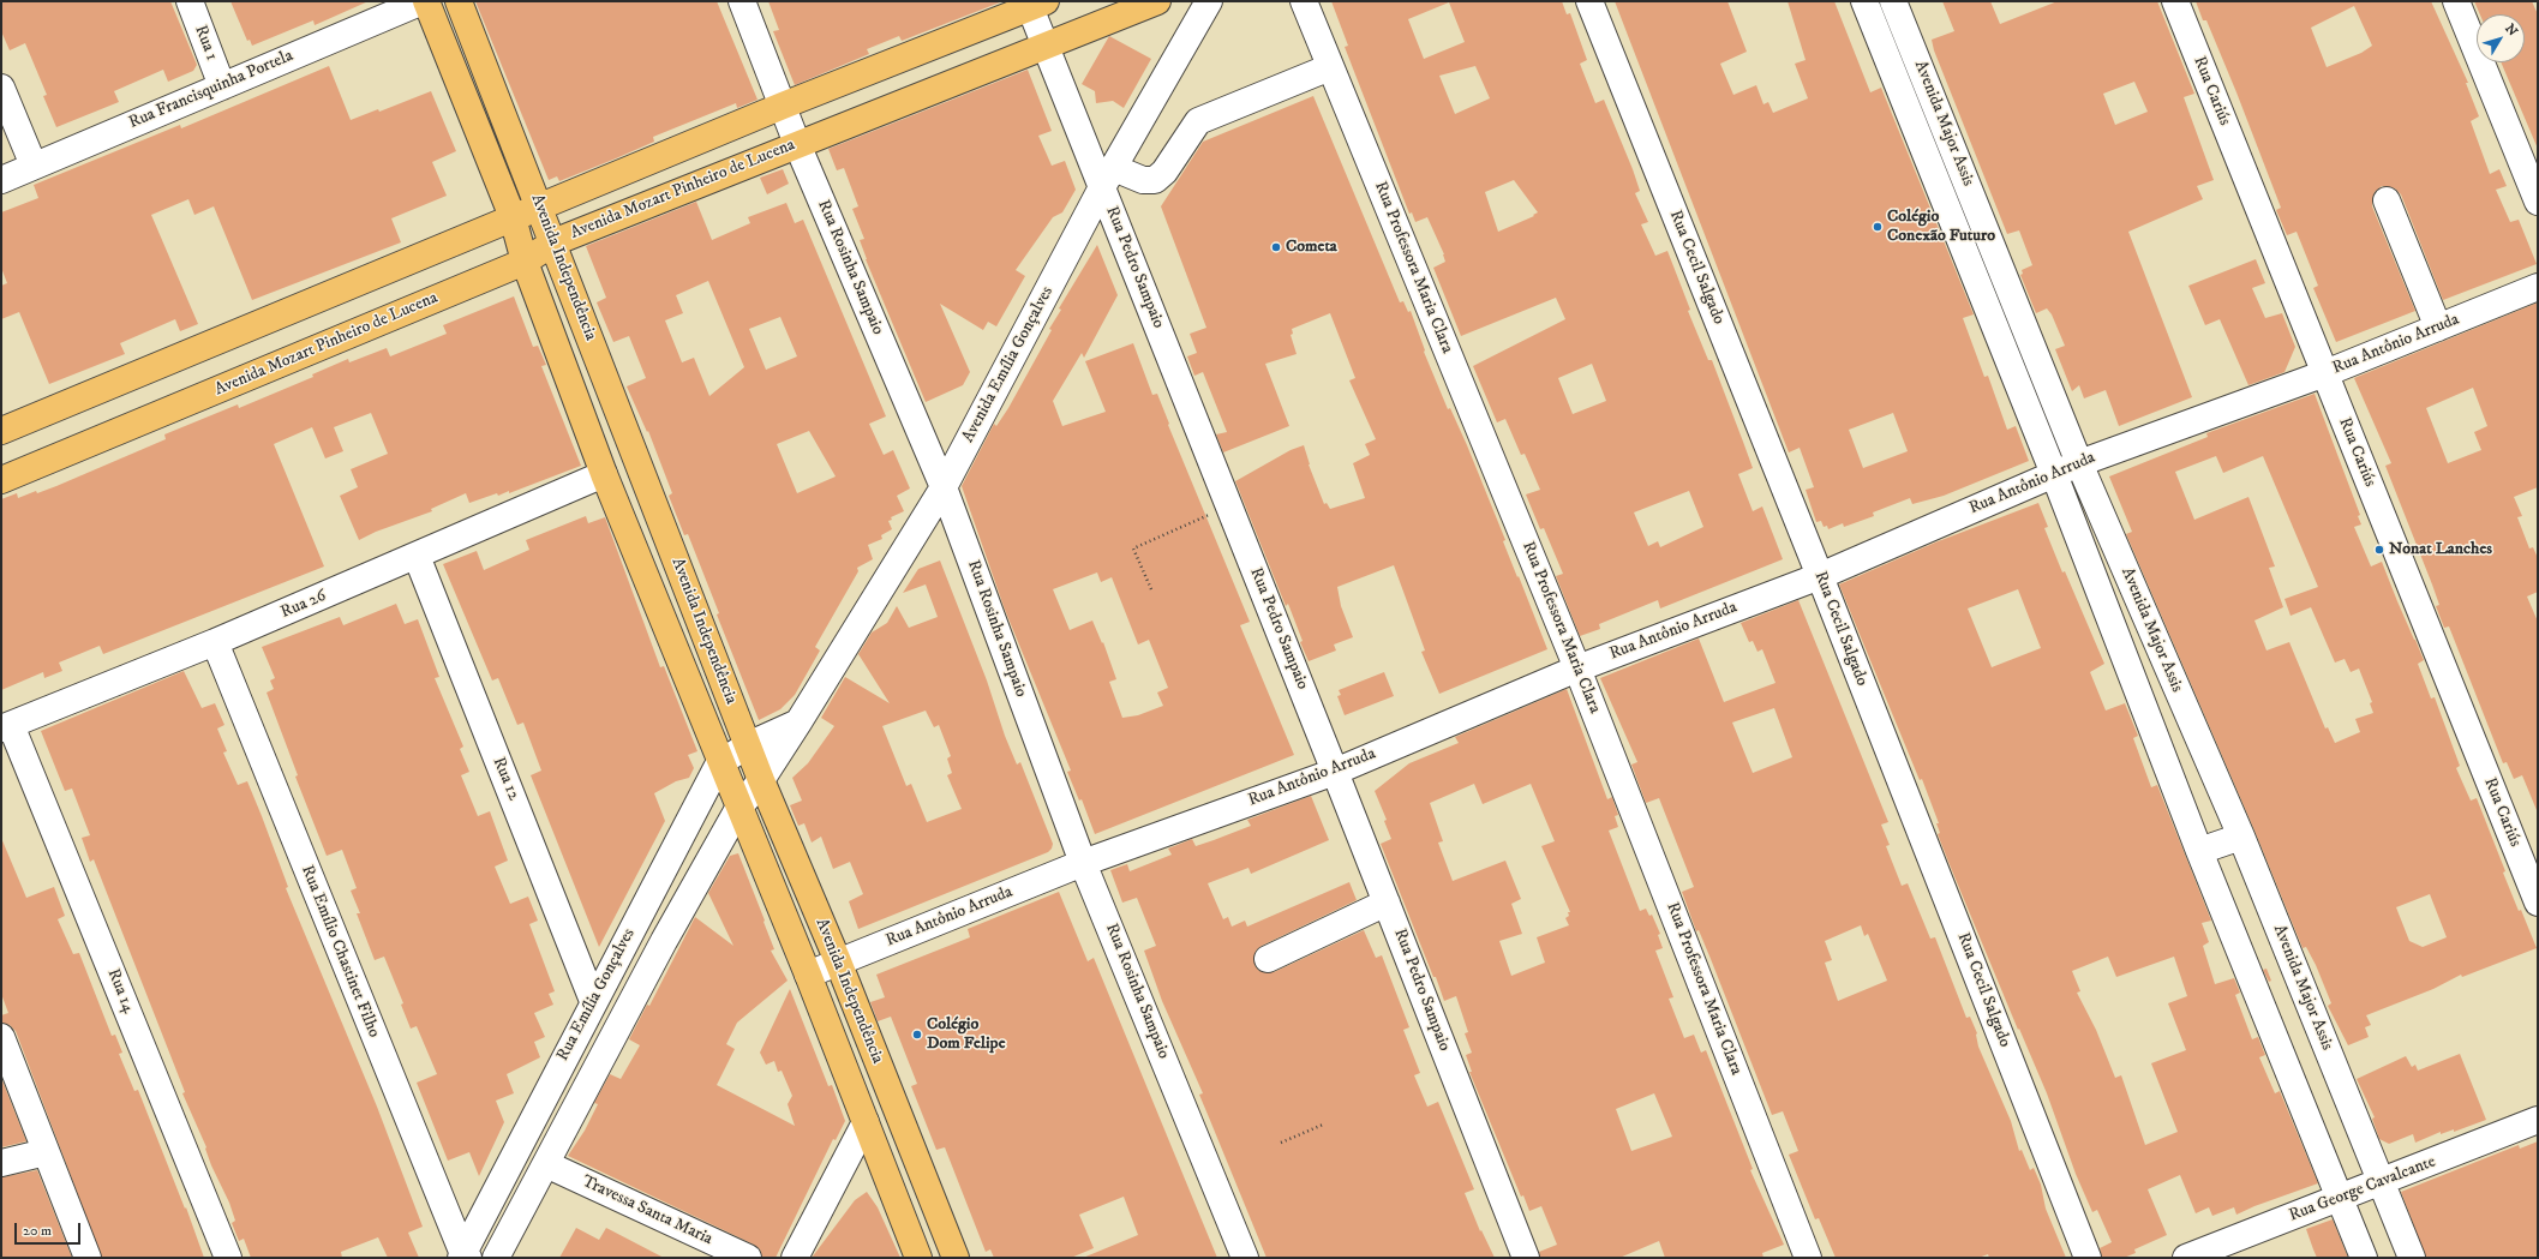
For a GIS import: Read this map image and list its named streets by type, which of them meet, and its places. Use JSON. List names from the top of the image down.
{
  "streets": {
    "main road": ["Avenida Mozart Pinheiro de Lucena", "Avenida Independência"],
    "street": [
      "Rua 1",
      "Rua Francisquinha Portela",
      "Rua Cariús",
      "Avenida Major Assis",
      "Rua Rosinha Sampaio",
      "Rua Pedro Sampaio",
      "Rua Professora Maria Clara",
      "Rua Cecil Salgado",
      "Rua Antônio Arruda",
      "Avenida Emília Gonçalves",
      "Rua 26",
      "Rua 12",
      "Rua Emílio Chastinet Filho",
      "Rua 14",
      "Rua Emília Gonçalves",
      "Rua George Cavalcante",
      "Travessa Santa Maria"
    ]
  },
  "crossings": [
    ["Rua 1", "Rua Francisquinha Portela"],
    ["Rua Francisquinha Portela", "Avenida Independência"],
    ["Rua Cariús", "Rua Antônio Arruda"],
    ["Avenida Major Assis", "Rua Antônio Arruda"],
    ["Avenida Major Assis", "Rua George Cavalcante"],
    ["Avenida Mozart Pinheiro de Lucena", "Avenida Independência"],
    ["Avenida Mozart Pinheiro de Lucena", "Rua Rosinha Sampaio"],
    ["Avenida Mozart Pinheiro de Lucena", "Rua Pedro Sampaio"],
    ["Avenida Independência", "Rua Antônio Arruda"],
    ["Avenida Independência", "Avenida Emília Gonçalves"],
    ["Avenida Independência", "Rua 26"],
    ["Avenida Independência", "Rua Emília Gonçalves"],
    ["Rua Rosinha Sampaio", "Rua Antônio Arruda"],
    ["Rua Rosinha Sampaio", "Avenida Emília Gonçalves"],
    ["Rua Pedro Sampaio", "Rua Antônio Arruda"],
    ["Rua Pedro Sampaio", "Avenida Emília Gonçalves"],
    ["Rua Professora Maria Clara", "Rua Antônio Arruda"],
    ["Rua Cecil Salgado", "Rua Antônio Arruda"],
    ["Avenida Emília Gonçalves", "Rua Emília Gonçalves"],
    ["Rua 26", "Rua 12"],
    ["Rua 26", "Rua Emílio Chastinet Filho"],
    ["Rua 26", "Rua 14"],
    ["Rua 12", "Rua Emília Gonçalves"],
    ["Rua Emílio Chastinet Filho", "Rua Emília Gonçalves"],
    ["Rua Emília Gonçalves", "Travessa Santa Maria"]
  ],
  "places": [
    "Colégio Conexão Futuro",
    "Cometa",
    "Nonat Lanches",
    "Colégio Dom Felipe"
  ],
  "scale_bar": "20 m",
  "north": "top right"
}
